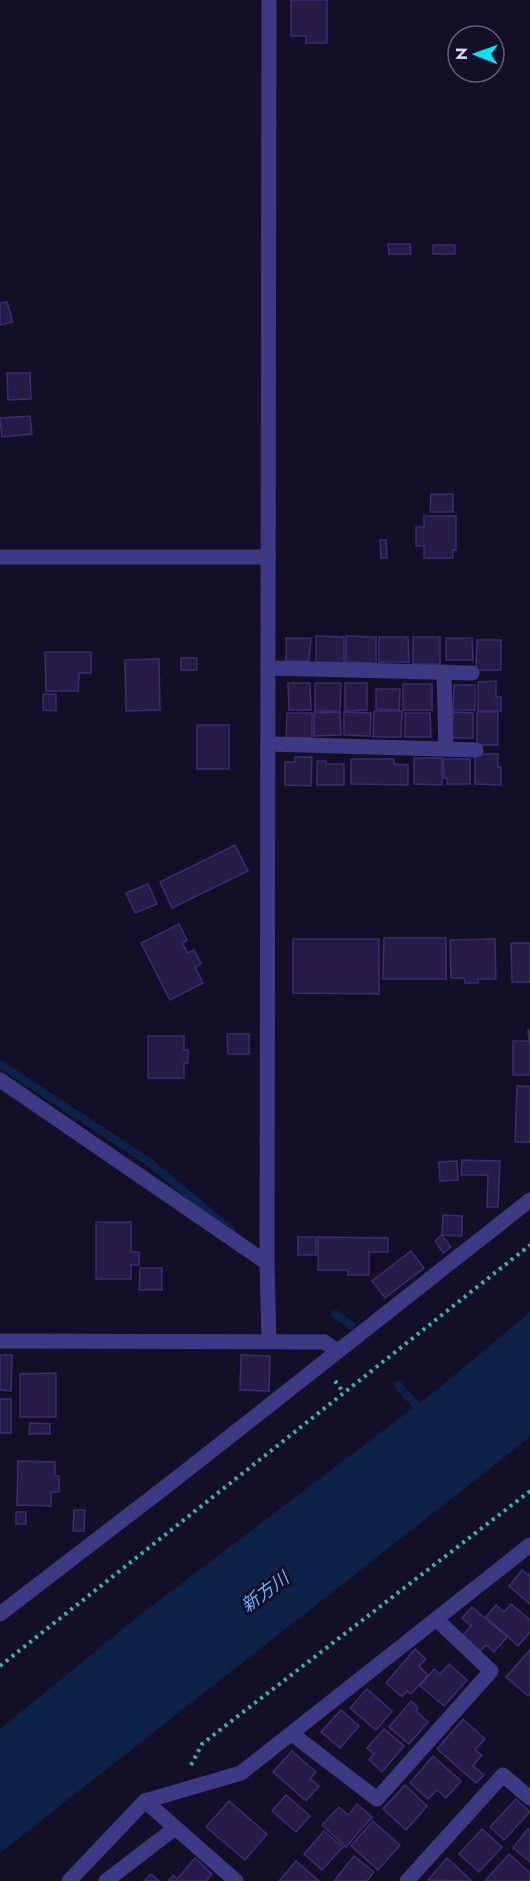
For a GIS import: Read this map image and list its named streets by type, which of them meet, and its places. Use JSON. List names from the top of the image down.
{
  "water": ["新方川"],
  "north": "left"
}
